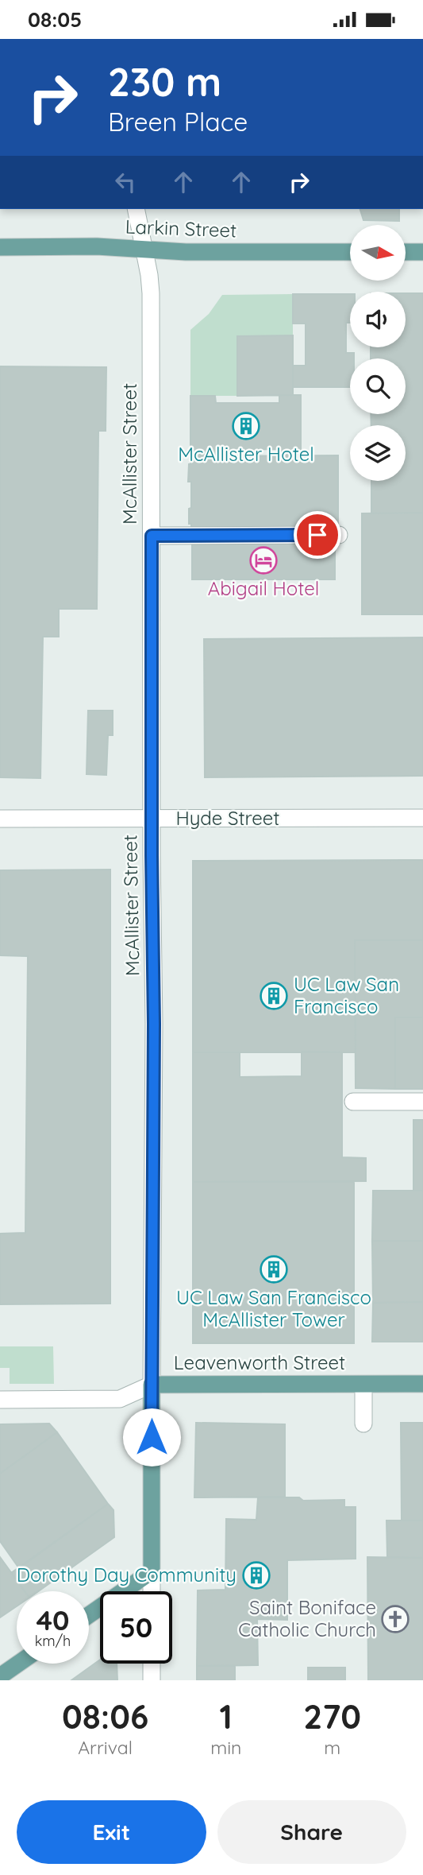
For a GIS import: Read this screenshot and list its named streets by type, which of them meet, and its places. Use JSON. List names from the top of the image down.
{
  "streets": {
    "main road": ["Larkin Street", "McAllister Street", "Leavenworth Street"],
    "street": ["Hyde Street"]
  },
  "crossings": [
    ["Larkin Street", "McAllister Street"],
    ["McAllister Street", "Hyde Street"],
    ["McAllister Street", "Leavenworth Street"]
  ],
  "places": {
    "building": [
      "McAllister Hotel",
      "UC Law San Francisco",
      "UC Law San Francisco McAllister Tower",
      "Dorothy Day Community"
    ],
    "hotel": ["Abigail Hotel"],
    "church": ["Saint Boniface Catholic Church"]
  },
  "north": "right",
  "page": {
    "status": "08:05",
    "turn": ["230 m", "Breen Place"],
    "speed": "40 km/h",
    "limit": "50",
    "eta": [
      "08:06",
      "Arrival",
      "1",
      "min",
      "270",
      "m"
    ],
    "buttons": ["Exit", "Share"]
  }
}
